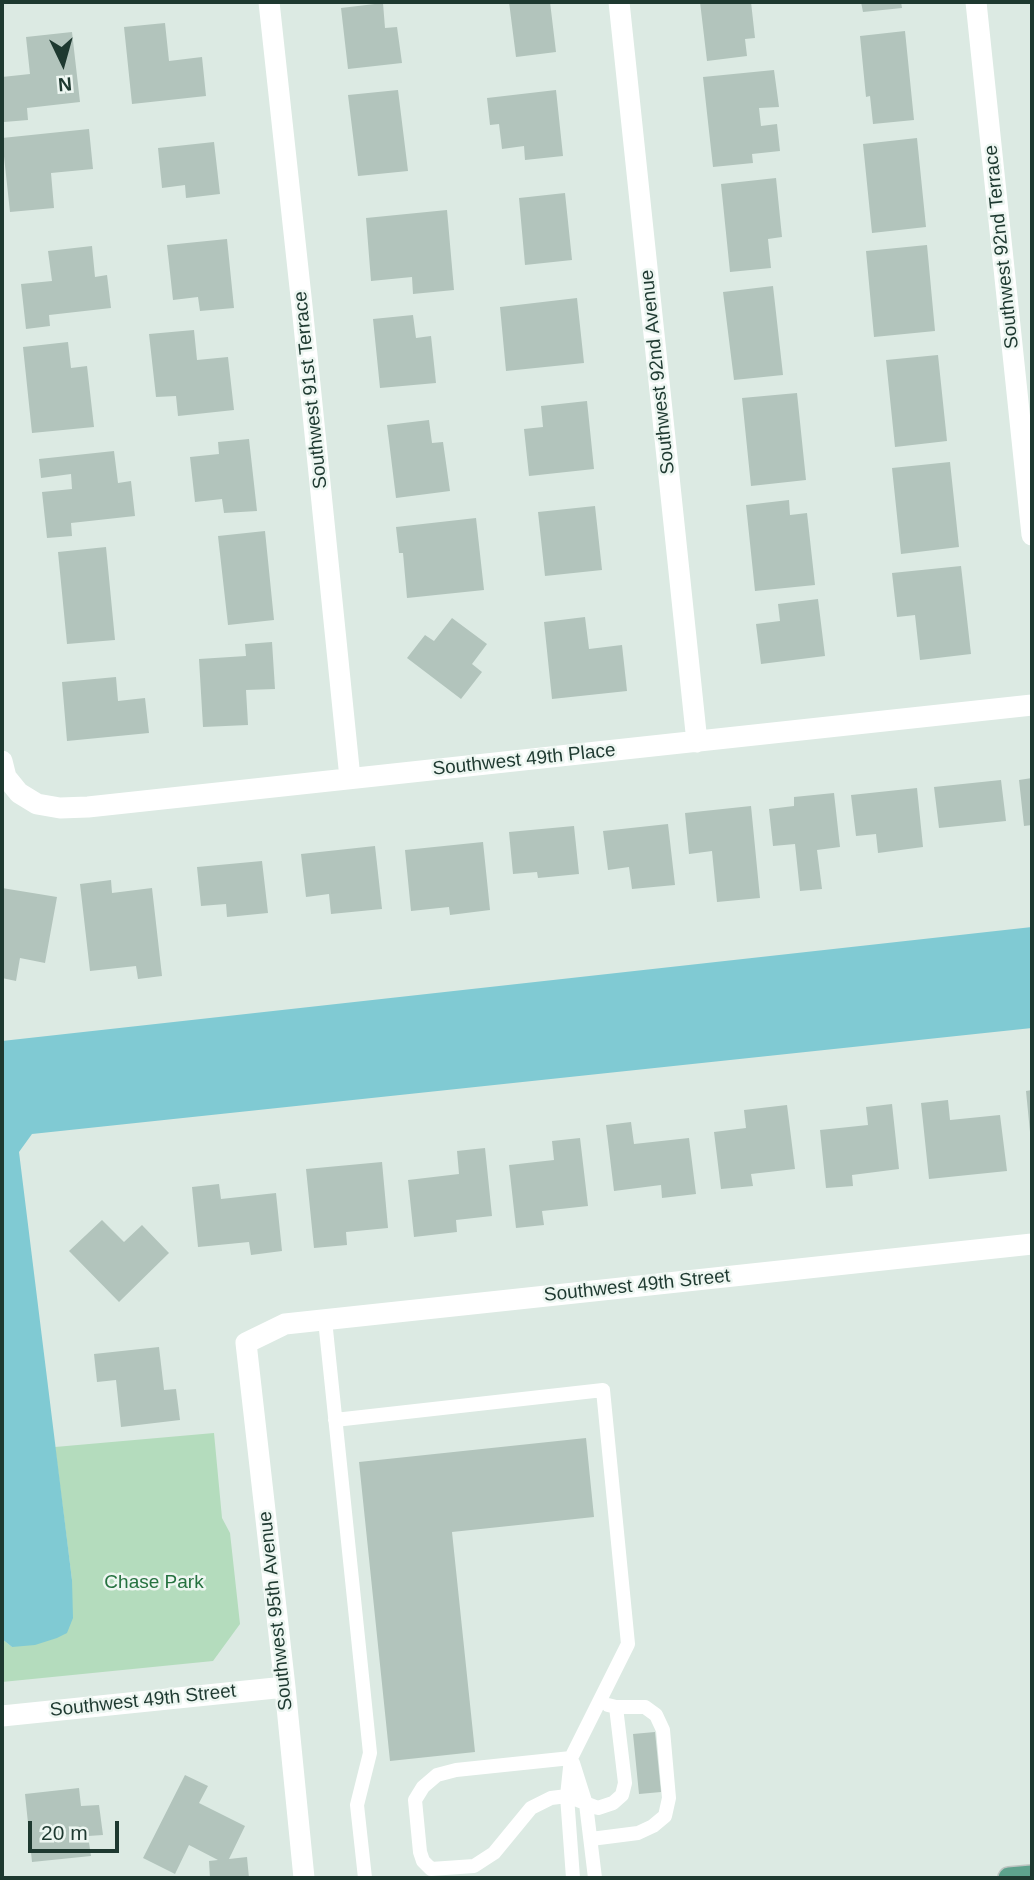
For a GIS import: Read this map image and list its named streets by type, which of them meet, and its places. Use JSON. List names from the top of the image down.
{
  "streets": {
    "street": [
      "Southwest 92nd Terrace",
      "Southwest 92nd Avenue",
      "Southwest 91st Terrace",
      "Southwest 49th Place",
      "Southwest 49th Street",
      "Southwest 95th Avenue"
    ]
  },
  "crossings": [
    ["Southwest 92nd Avenue", "Southwest 49th Place"],
    ["Southwest 91st Terrace", "Southwest 49th Place"],
    ["Southwest 49th Street", "Southwest 95th Avenue"]
  ],
  "parks": ["Chase Park"],
  "scale_bar": "20 m",
  "north": "bottom"
}
